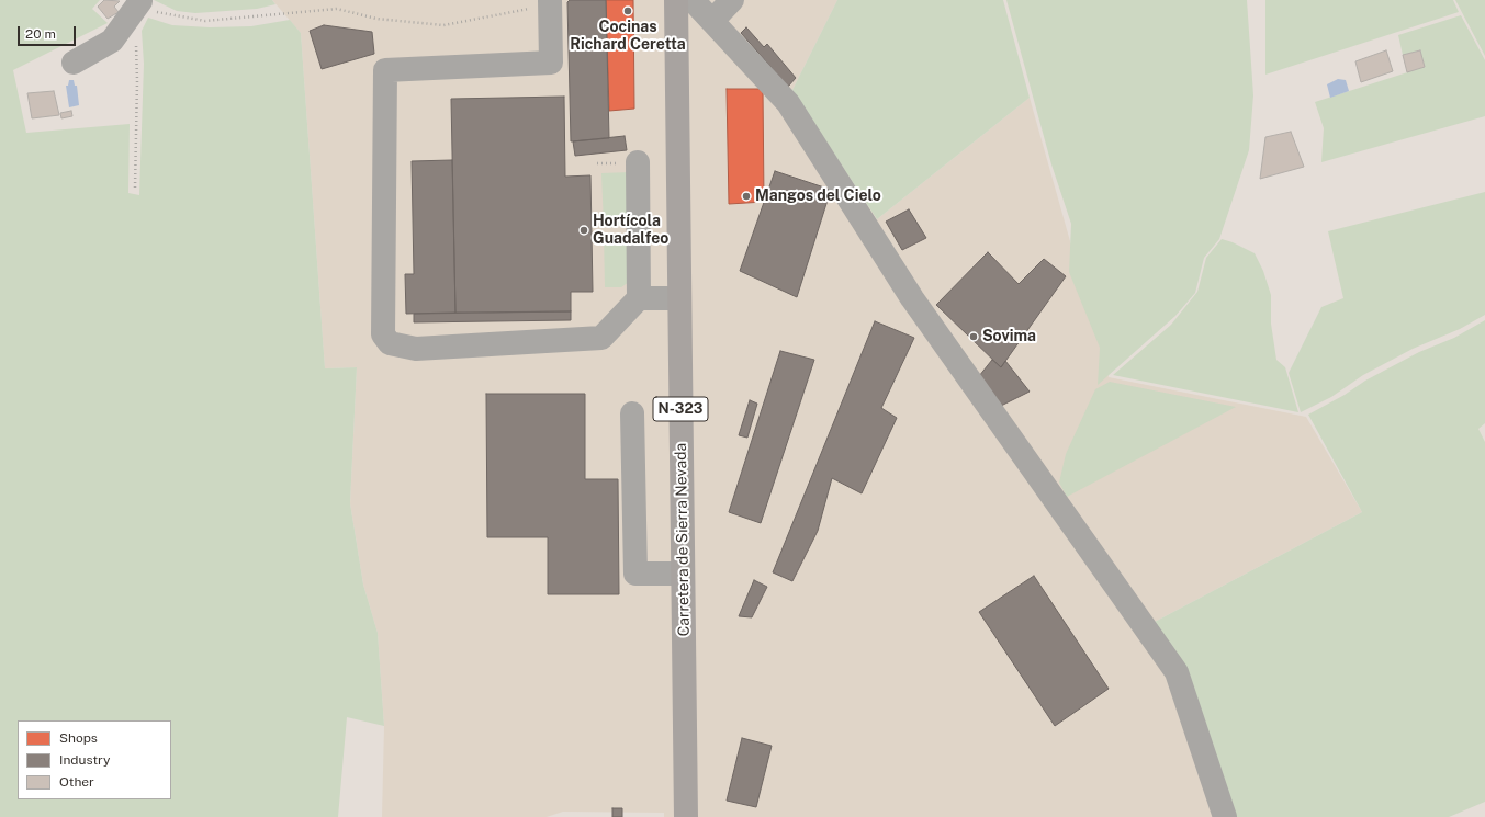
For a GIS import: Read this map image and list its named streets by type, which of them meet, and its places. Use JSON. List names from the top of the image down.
{
  "streets": {
    "highway": ["N-323", "Carretera de Sierra Nevada"]
  },
  "places": [
    "Cocinas Richard Ceretta",
    "Mangos del Cielo",
    "Hortícola Guadalfeo",
    "Sovima"
  ],
  "legend": ["Shops", "Industry", "Other"],
  "scale_bar": "20 m"
}
